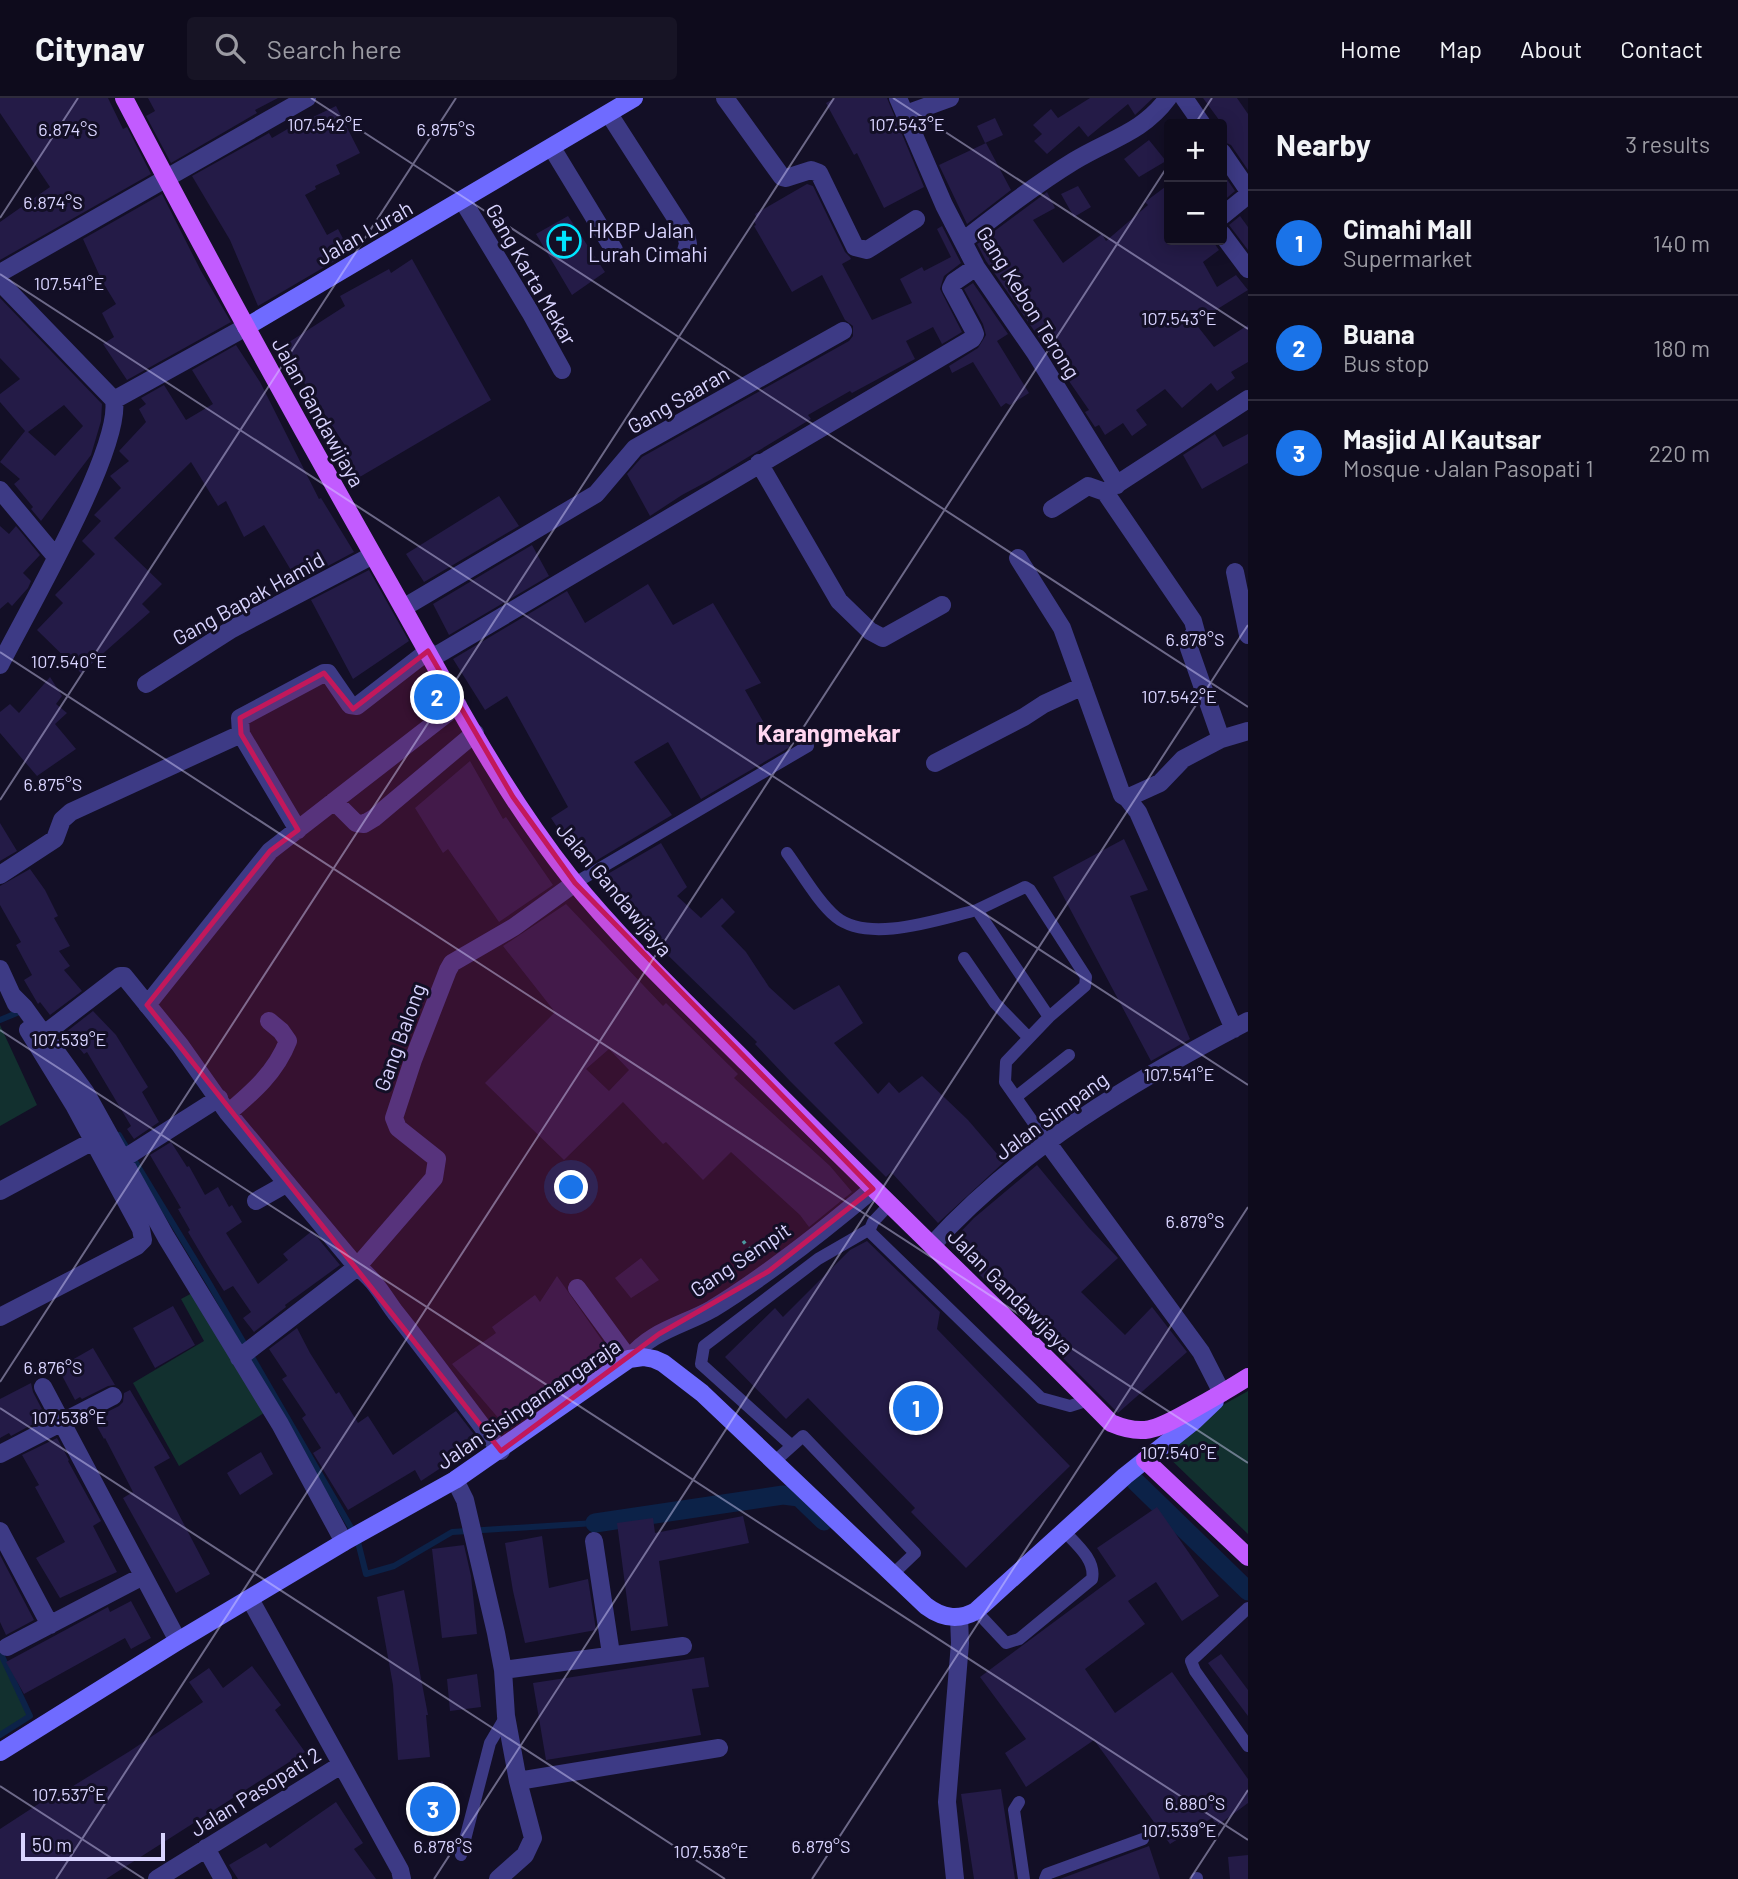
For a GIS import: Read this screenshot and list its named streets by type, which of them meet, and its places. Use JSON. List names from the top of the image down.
{
  "streets": {
    "main road": ["Jalan Lurah", "Jalan Gandawijaya", "Jalan Sisingamangaraja"],
    "street": [
      "Gang Karta Mekar",
      "Gang Kebon Terong",
      "Gang Saaran",
      "Gang Bapak Hamid",
      "Gang Balong",
      "Jalan Simpang",
      "Gang Sempit",
      "Jalan Pasopati 2"
    ]
  },
  "crossings": [
    ["Jalan Lurah", "Gang Karta Mekar"],
    ["Jalan Lurah", "Jalan Gandawijaya"],
    ["Gang Saaran", "Jalan Gandawijaya"],
    ["Jalan Gandawijaya", "Gang Bapak Hamid"],
    ["Jalan Gandawijaya", "Gang Balong"],
    ["Jalan Gandawijaya", "Jalan Simpang"],
    ["Jalan Gandawijaya", "Gang Sempit"],
    ["Gang Sempit", "Jalan Sisingamangaraja"]
  ],
  "districts": ["Karangmekar"],
  "places": {
    "church": ["HKBP Jalan Lurah Cimahi"]
  },
  "scale_bar": "50 m",
  "page": {
    "header": "Citynav",
    "search": "Search here",
    "nav": [
      "Home",
      "Map",
      "About",
      "Contact"
    ],
    "heading": ["Nearby", "3 results"],
    "map_buttons": ["+", "−"],
    "list": [
      {
        "mark": "1",
        "name": "Cimahi Mall",
        "note": "Supermarket",
        "value": "140 m"
      },
      {
        "mark": "2",
        "name": "Buana",
        "note": "Bus stop",
        "value": "180 m"
      },
      {
        "mark": "3",
        "name": "Masjid Al Kautsar",
        "note": "Mosque · Jalan Pasopati 1",
        "value": "220 m"
      }
    ],
    "pins": ["2", "1", "3"],
    "scale": "50 m"
  },
  "coordinates": [
    "107.542°E",
    "107.543°E",
    "6.874°S",
    "6.875°S",
    "107.541°E",
    "6.878°S",
    "107.540°E",
    "107.539°E",
    "6.879°S",
    "6.876°S",
    "107.538°E",
    "107.537°E",
    "6.880°S"
  ]
}
